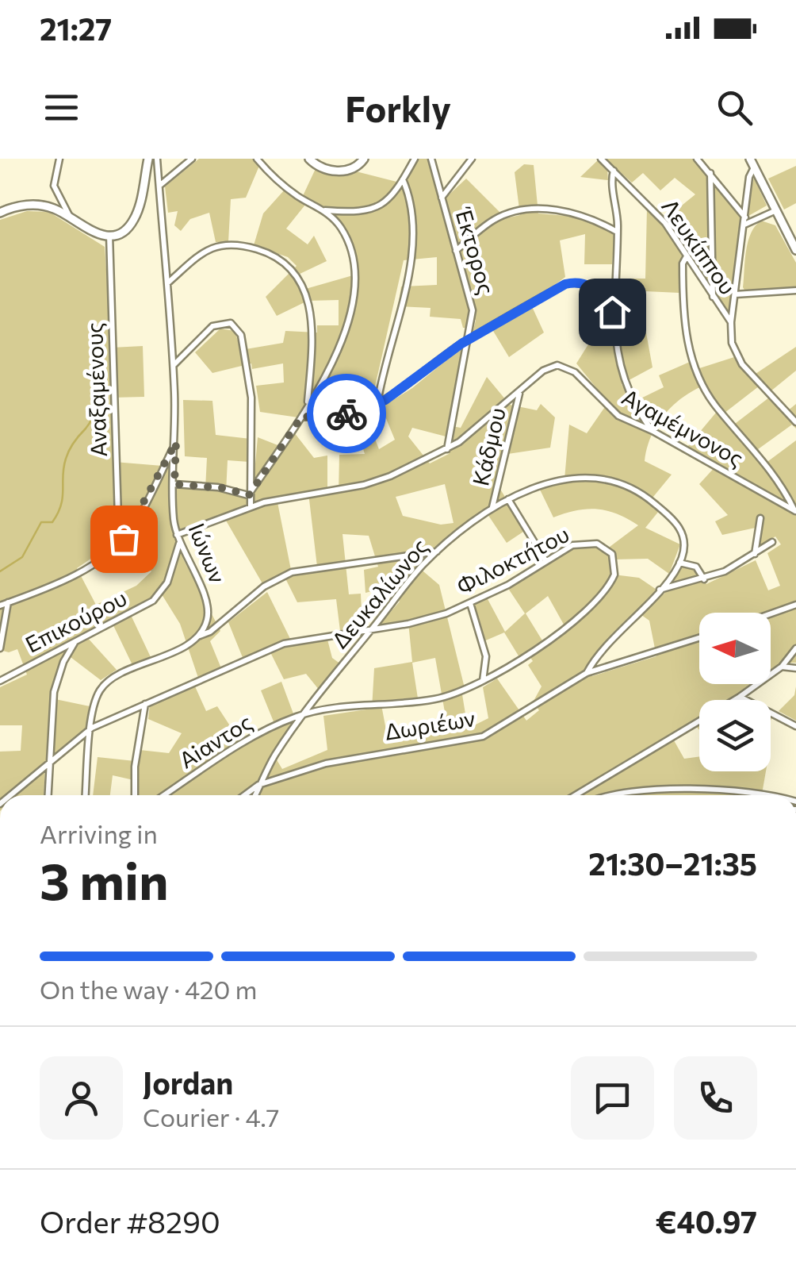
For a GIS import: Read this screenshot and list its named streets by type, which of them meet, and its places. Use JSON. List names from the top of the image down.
{
  "streets": {
    "street": [
      "Λευκίππου",
      "Έκτορος",
      "Αναξαμένους",
      "Αγαμέμνονος",
      "Κάδμου",
      "Ιώνων",
      "Φιλοκτήτου",
      "Δευκαλίωνος",
      "Επικούρου",
      "Δωριέων",
      "Aiαντος"
    ]
  },
  "crossings": [
    ["Έκτορος", "Αγαμέμνονος"],
    ["Αγαμέμνονος", "Κάδμου"],
    ["Αγαμέμνονος", "Ιώνων"],
    ["Κάδμου", "Δευκαλίωνος"],
    ["Ιώνων", "Φιλοκτήτου"],
    ["Ιώνων", "Επικούρου"],
    ["Φιλοκτήτου", "Δευκαλίωνος"],
    ["Φιλοκτήτου", "Aiαντος"],
    ["Δευκαλίωνος", "Δωριέων"],
    ["Δευκαλίωνος", "Aiαντος"]
  ],
  "north": "left",
  "page": {
    "status": "21:27",
    "header": "Forkly",
    "heading": ["3 min", "Arriving in", "21:30–21:35"],
    "panel": [
      "Jordan",
      "Courier · 4.7",
      "Order #8290",
      "€40.97"
    ],
    "bar": "On the way · 420 m"
  }
}
